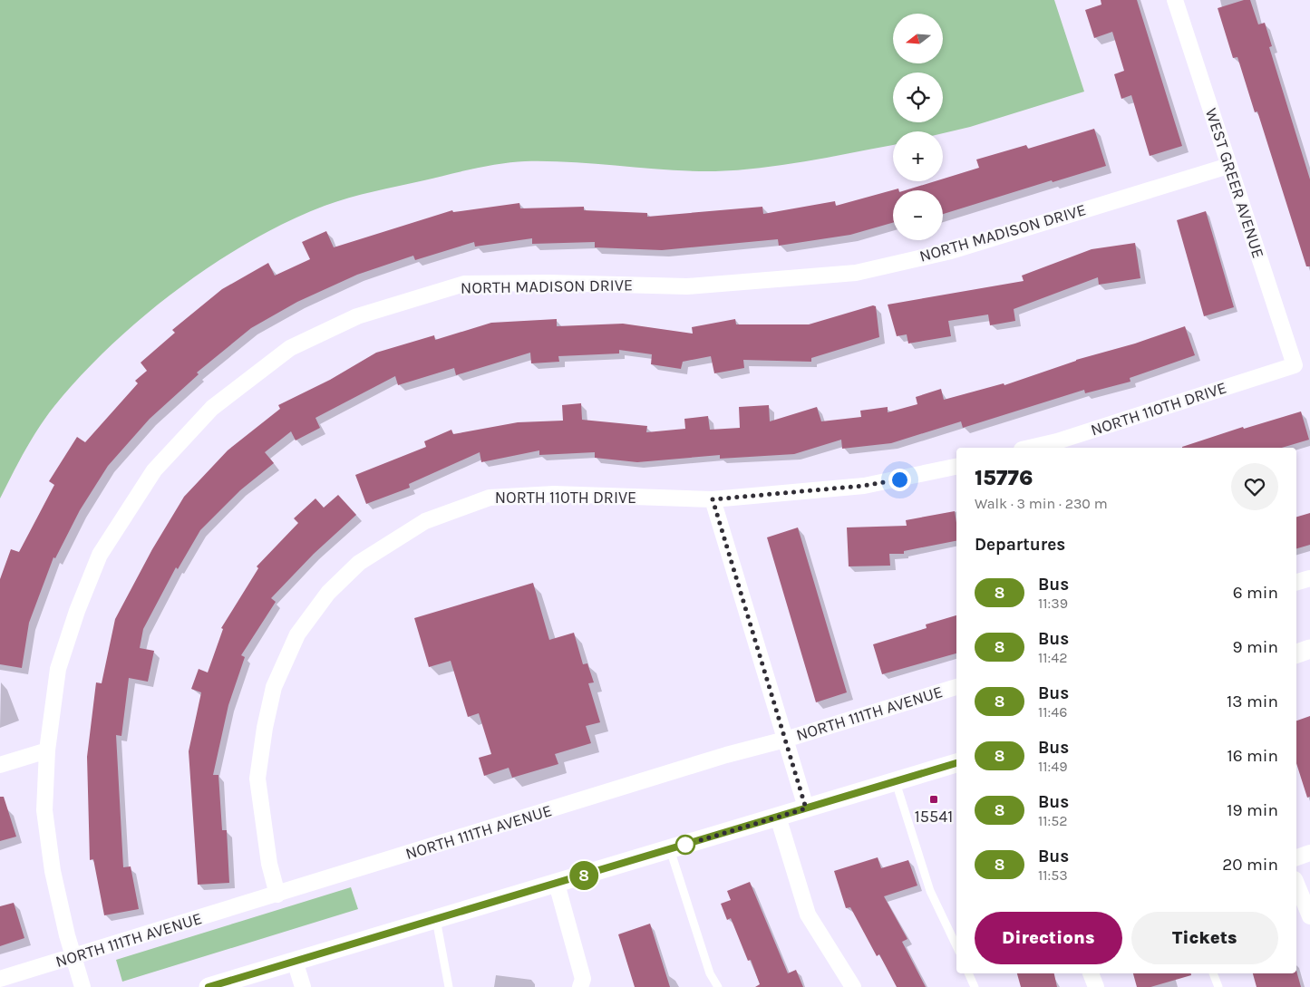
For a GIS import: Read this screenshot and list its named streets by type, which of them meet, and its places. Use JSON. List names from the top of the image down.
{
  "streets": {
    "street": [
      "WEST GREER AVENUE",
      "NORTH MADISON DRIVE",
      "NORTH 110TH DRIVE",
      "NORTH 111TH AVENUE"
    ]
  },
  "crossings": [
    ["WEST GREER AVENUE", "NORTH MADISON DRIVE"],
    ["WEST GREER AVENUE", "NORTH 110TH DRIVE"],
    ["NORTH MADISON DRIVE", "NORTH 111TH AVENUE"],
    ["NORTH 110TH DRIVE", "NORTH 111TH AVENUE"]
  ],
  "places": {
    "transit": ["15541"]
  },
  "lines": ["bus line 8"],
  "north": "left",
  "page": {
    "on_map": "8",
    "map_buttons": ["+", "−"],
    "heading": [
      ["15776", "Walk · 3 min · 230 m"],
      "Departures"
    ],
    "list": [
      {
        "mark": "8",
        "name": "Bus",
        "note": "11:39",
        "value": "6 min"
      },
      {
        "mark": "8",
        "name": "Bus",
        "note": "11:42",
        "value": "9 min"
      },
      {
        "mark": "8",
        "name": "Bus",
        "note": "11:46",
        "value": "13 min"
      },
      {
        "mark": "8",
        "name": "Bus",
        "note": "11:49",
        "value": "16 min"
      },
      {
        "mark": "8",
        "name": "Bus",
        "note": "11:52",
        "value": "19 min"
      },
      {
        "mark": "8",
        "name": "Bus",
        "note": "11:53",
        "value": "20 min"
      }
    ],
    "buttons": ["Directions", "Tickets"]
  }
}
